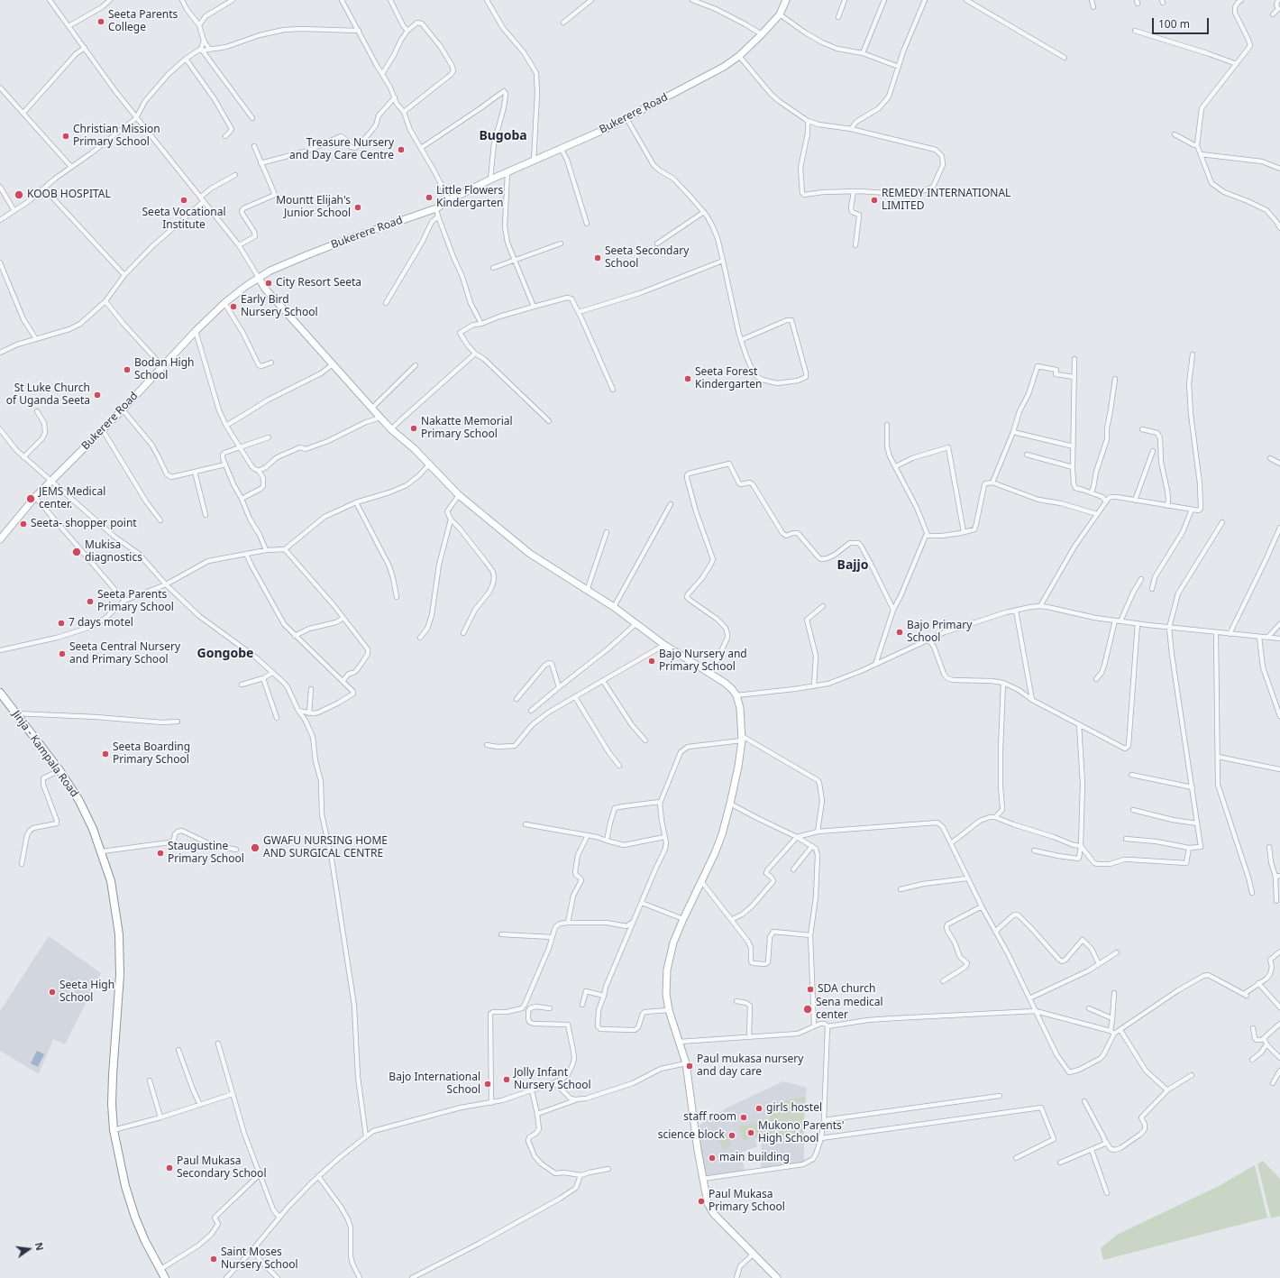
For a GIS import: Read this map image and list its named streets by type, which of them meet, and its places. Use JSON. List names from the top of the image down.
{
  "streets": {
    "highway": ["Jinja - Kampala Road"],
    "street": ["Bukerere Road"]
  },
  "districts": ["Bugoba", "Bajjo", "Gongobe"],
  "places": [
    "Seeta Parents College",
    "Christian Mission Primary School",
    "Treasure Nursery and Day Care Centre",
    "KOOB HOSPITAL",
    "Little Flowers Kindergarten",
    "Seeta Vocational Institute",
    "REMEDY INTERNATIONAL LIMITED",
    "Mountt Elijah's Junior School",
    "Seeta Secondary School",
    "City Resort Seeta",
    "Early Bird Nursery School",
    "Bodan High School",
    "Seeta Forest Kindergarten",
    "St Luke Church of Uganda Seeta",
    "Nakatte Memorial Primary School",
    "JEMS Medical center.",
    "Seeta- shopper point",
    "Mukisa diagnostics",
    "Seeta Parents Primary School",
    "7 days motel",
    "Bajo Primary School",
    "Seeta Central Nursery and Primary School",
    "Bajo Nursery and Primary School",
    "Seeta Boarding Primary School",
    "GWAFU NURSING HOME AND SURGICAL CENTRE",
    "Staugustine Primary School",
    "SDA church",
    "Seeta High School",
    "Sena medical center",
    "Paul mukasa nursery and day care",
    "Jolly Infant Nursery School",
    "Bajo International School",
    "girls hostel",
    "staff room",
    "Mukono Parents' High School",
    "science block",
    "main building",
    "Paul Mukasa Secondary School",
    "Paul Mukasa Primary School",
    "Saint Moses Nursery School"
  ],
  "scale_bar": "100 m",
  "north": "right"
}
